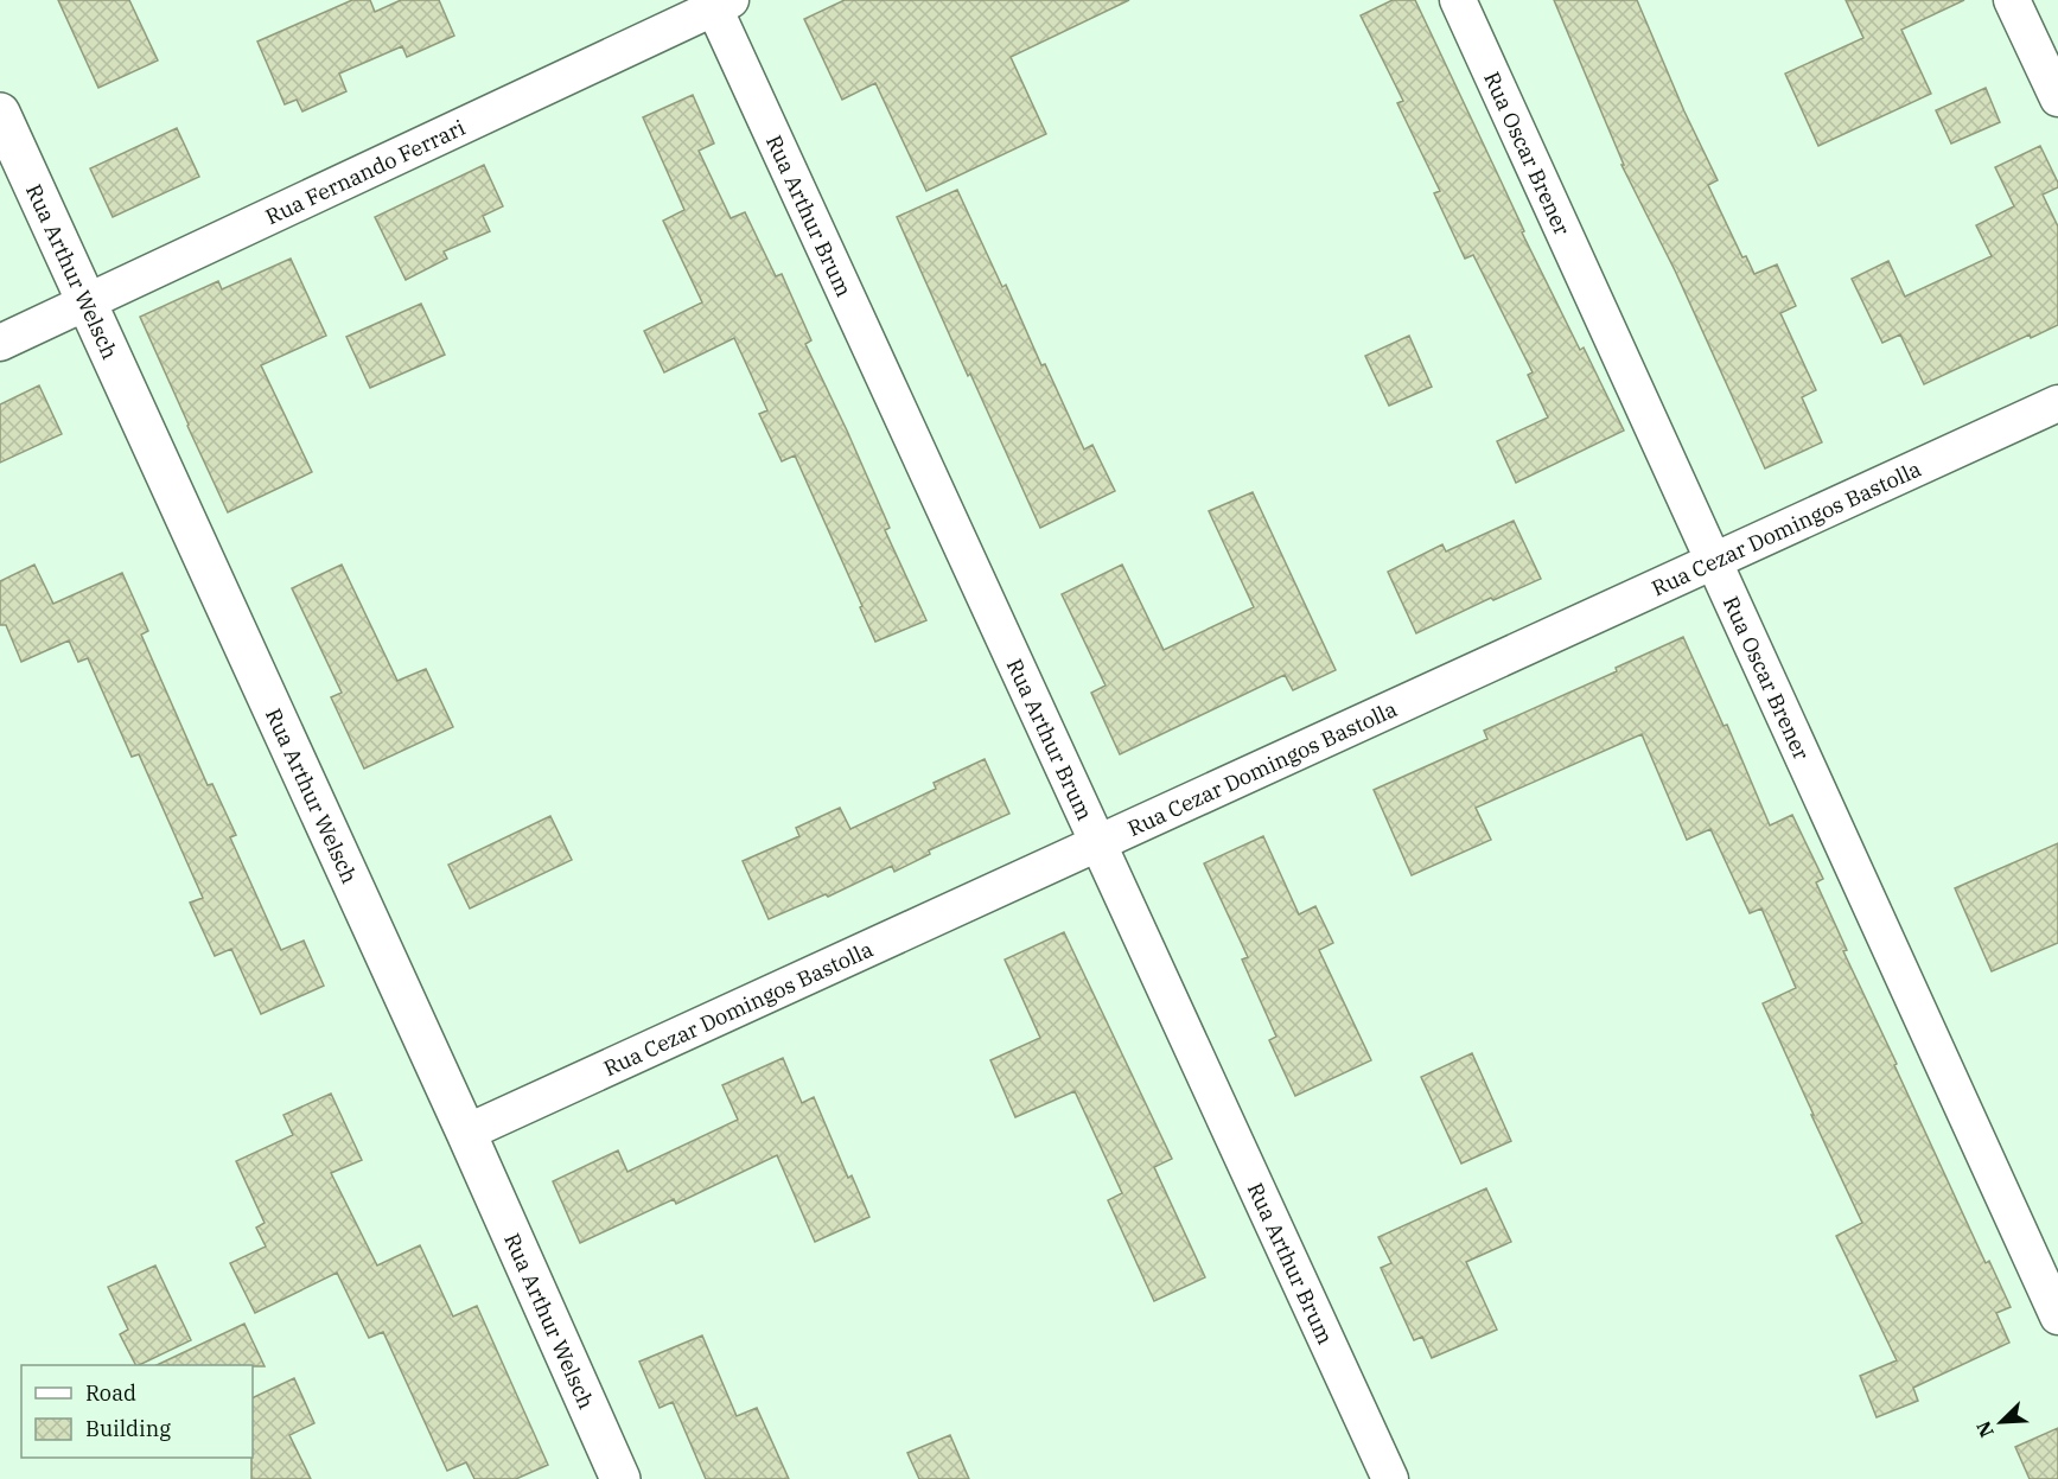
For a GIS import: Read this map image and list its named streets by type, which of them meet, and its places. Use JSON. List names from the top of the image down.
{
  "streets": {
    "street": [
      "Rua Oscar Brener",
      "Rua Fernando Ferrari",
      "Rua Arthur Brum",
      "Rua Arthur Welsch",
      "Rua Cezar Domingos Bastolla"
    ]
  },
  "crossings": [
    ["Rua Oscar Brener", "Rua Cezar Domingos Bastolla"],
    ["Rua Fernando Ferrari", "Rua Arthur Brum"],
    ["Rua Fernando Ferrari", "Rua Arthur Welsch"],
    ["Rua Arthur Brum", "Rua Cezar Domingos Bastolla"],
    ["Rua Arthur Welsch", "Rua Cezar Domingos Bastolla"]
  ],
  "legend": ["Road", "Building"],
  "north": "bottom left"
}
